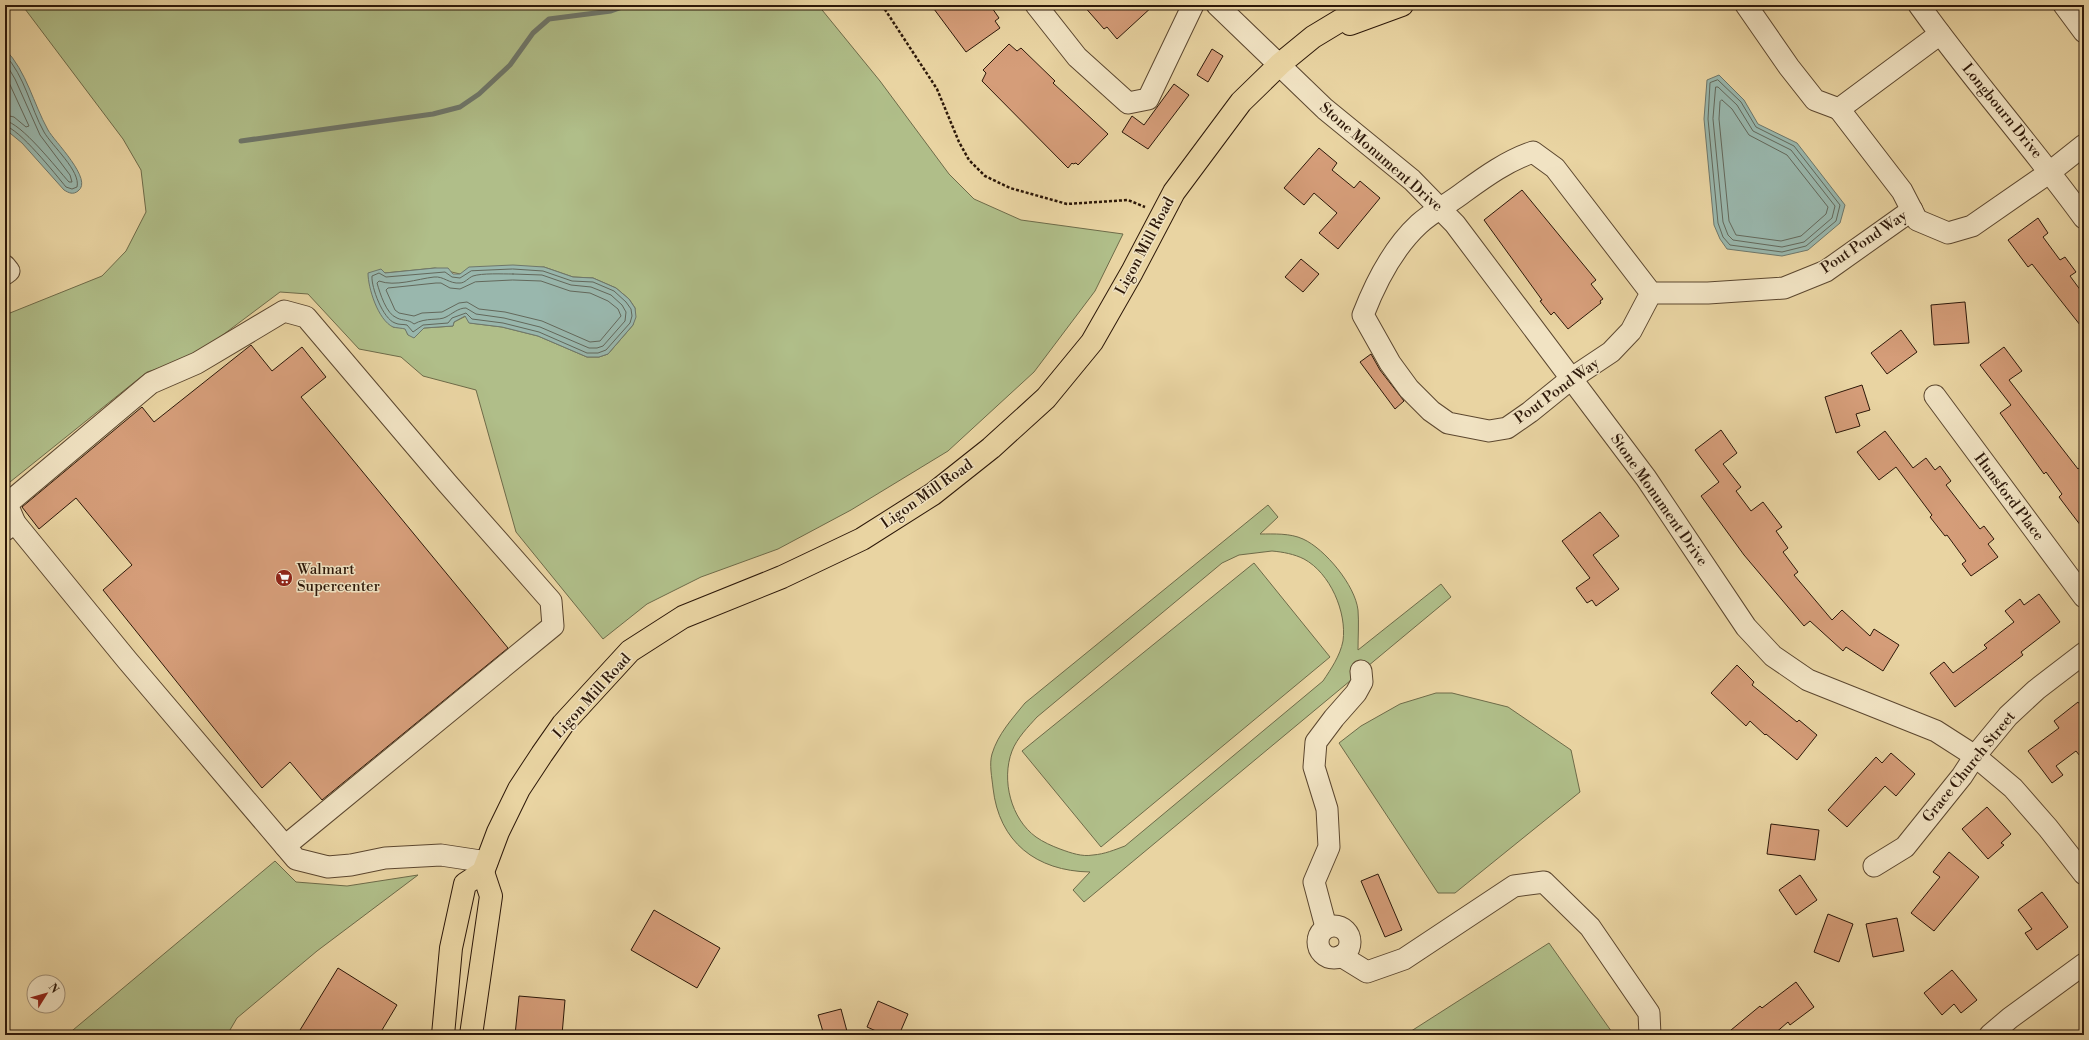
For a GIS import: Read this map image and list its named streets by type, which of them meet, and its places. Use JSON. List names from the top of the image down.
{
  "streets": {
    "main road": ["Ligon Mill Road"],
    "street": [
      "Longbourn Drive",
      "Stone Monument Drive",
      "Pout Pond Way",
      "Hunsford Place",
      "Grace Church Street"
    ]
  },
  "crossings": [
    ["Longbourn Drive", "Pout Pond Way"],
    ["Stone Monument Drive", "Pout Pond Way"],
    ["Stone Monument Drive", "Ligon Mill Road"],
    ["Stone Monument Drive", "Grace Church Street"]
  ],
  "places": {
    "supermarket": ["Walmart Supercenter"]
  },
  "north": "top right"
}
